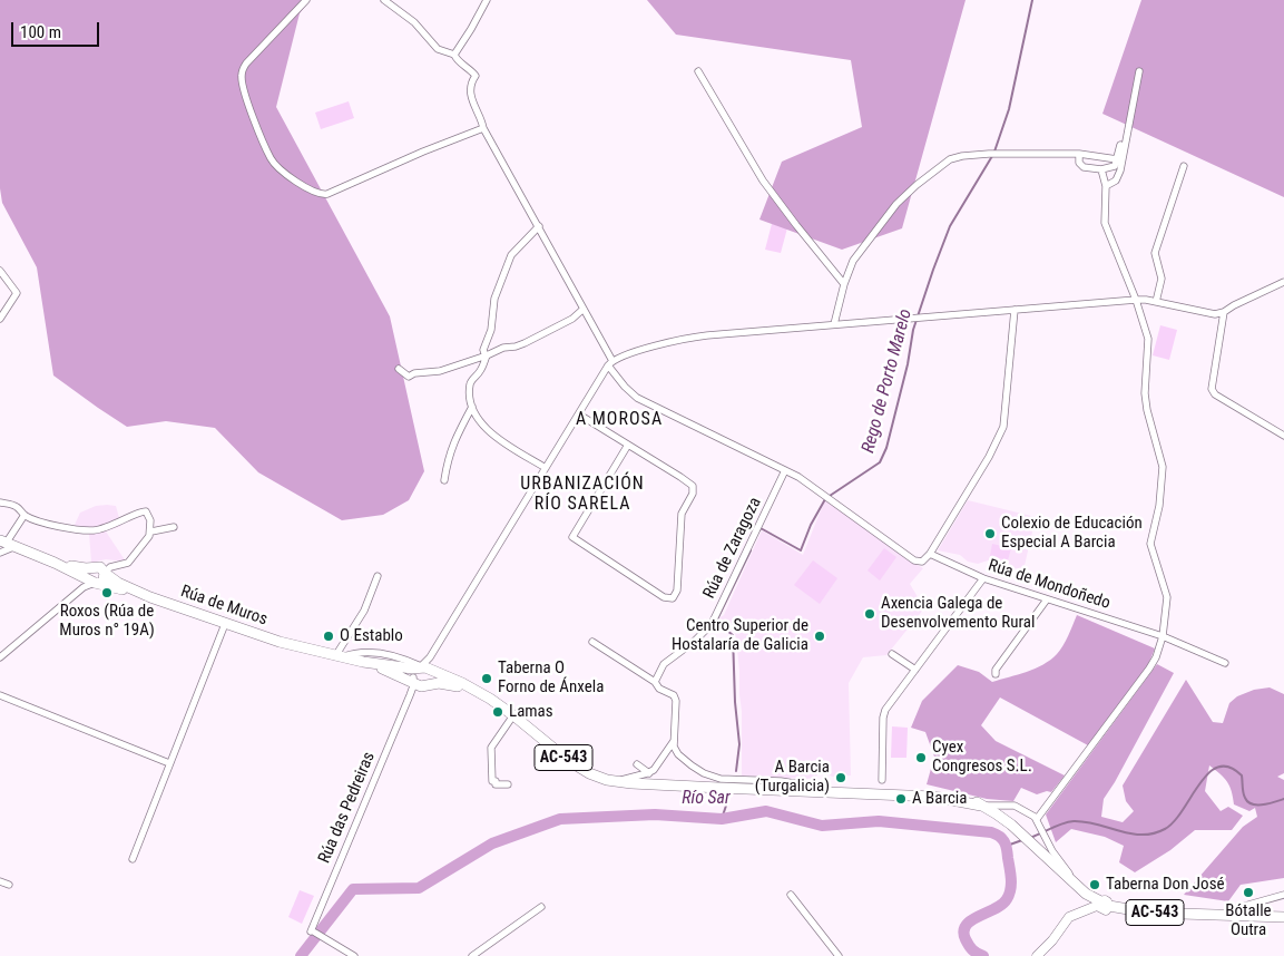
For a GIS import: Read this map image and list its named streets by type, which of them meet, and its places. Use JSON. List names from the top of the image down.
{
  "streets": {
    "main road": ["Rúa de Muros", "AC-543"],
    "street": ["Rúa de Zaragoza", "Rúa de Mondoñedo", "Rúa das Pedreiras"]
  },
  "crossings": [
    ["Rúa de Muros", "AC-543"],
    ["AC-543", "Rúa das Pedreiras"]
  ],
  "districts": ["A MOROSA", "URBANIZACIÓN RÍO SARELA"],
  "water": ["Rego de Porto Marelo", "Río Sar"],
  "places": [
    "Colexio de Educación Especial A Barcia",
    "Roxos (Rúa de Muros n° 19A)",
    "Axencia Galega de Desenvolvemento Rural",
    "O Establo",
    "Centro Superior de Hostalaría de Galicia",
    "Taberna O Forno de Ánxela",
    "Lamas",
    "Cyex Congresos S.L.",
    "A Barcia (Turgalicia)",
    "A Barcia",
    "Taberna Don José",
    "Bótalle Outra"
  ],
  "scale_bar": "100 m"
}
